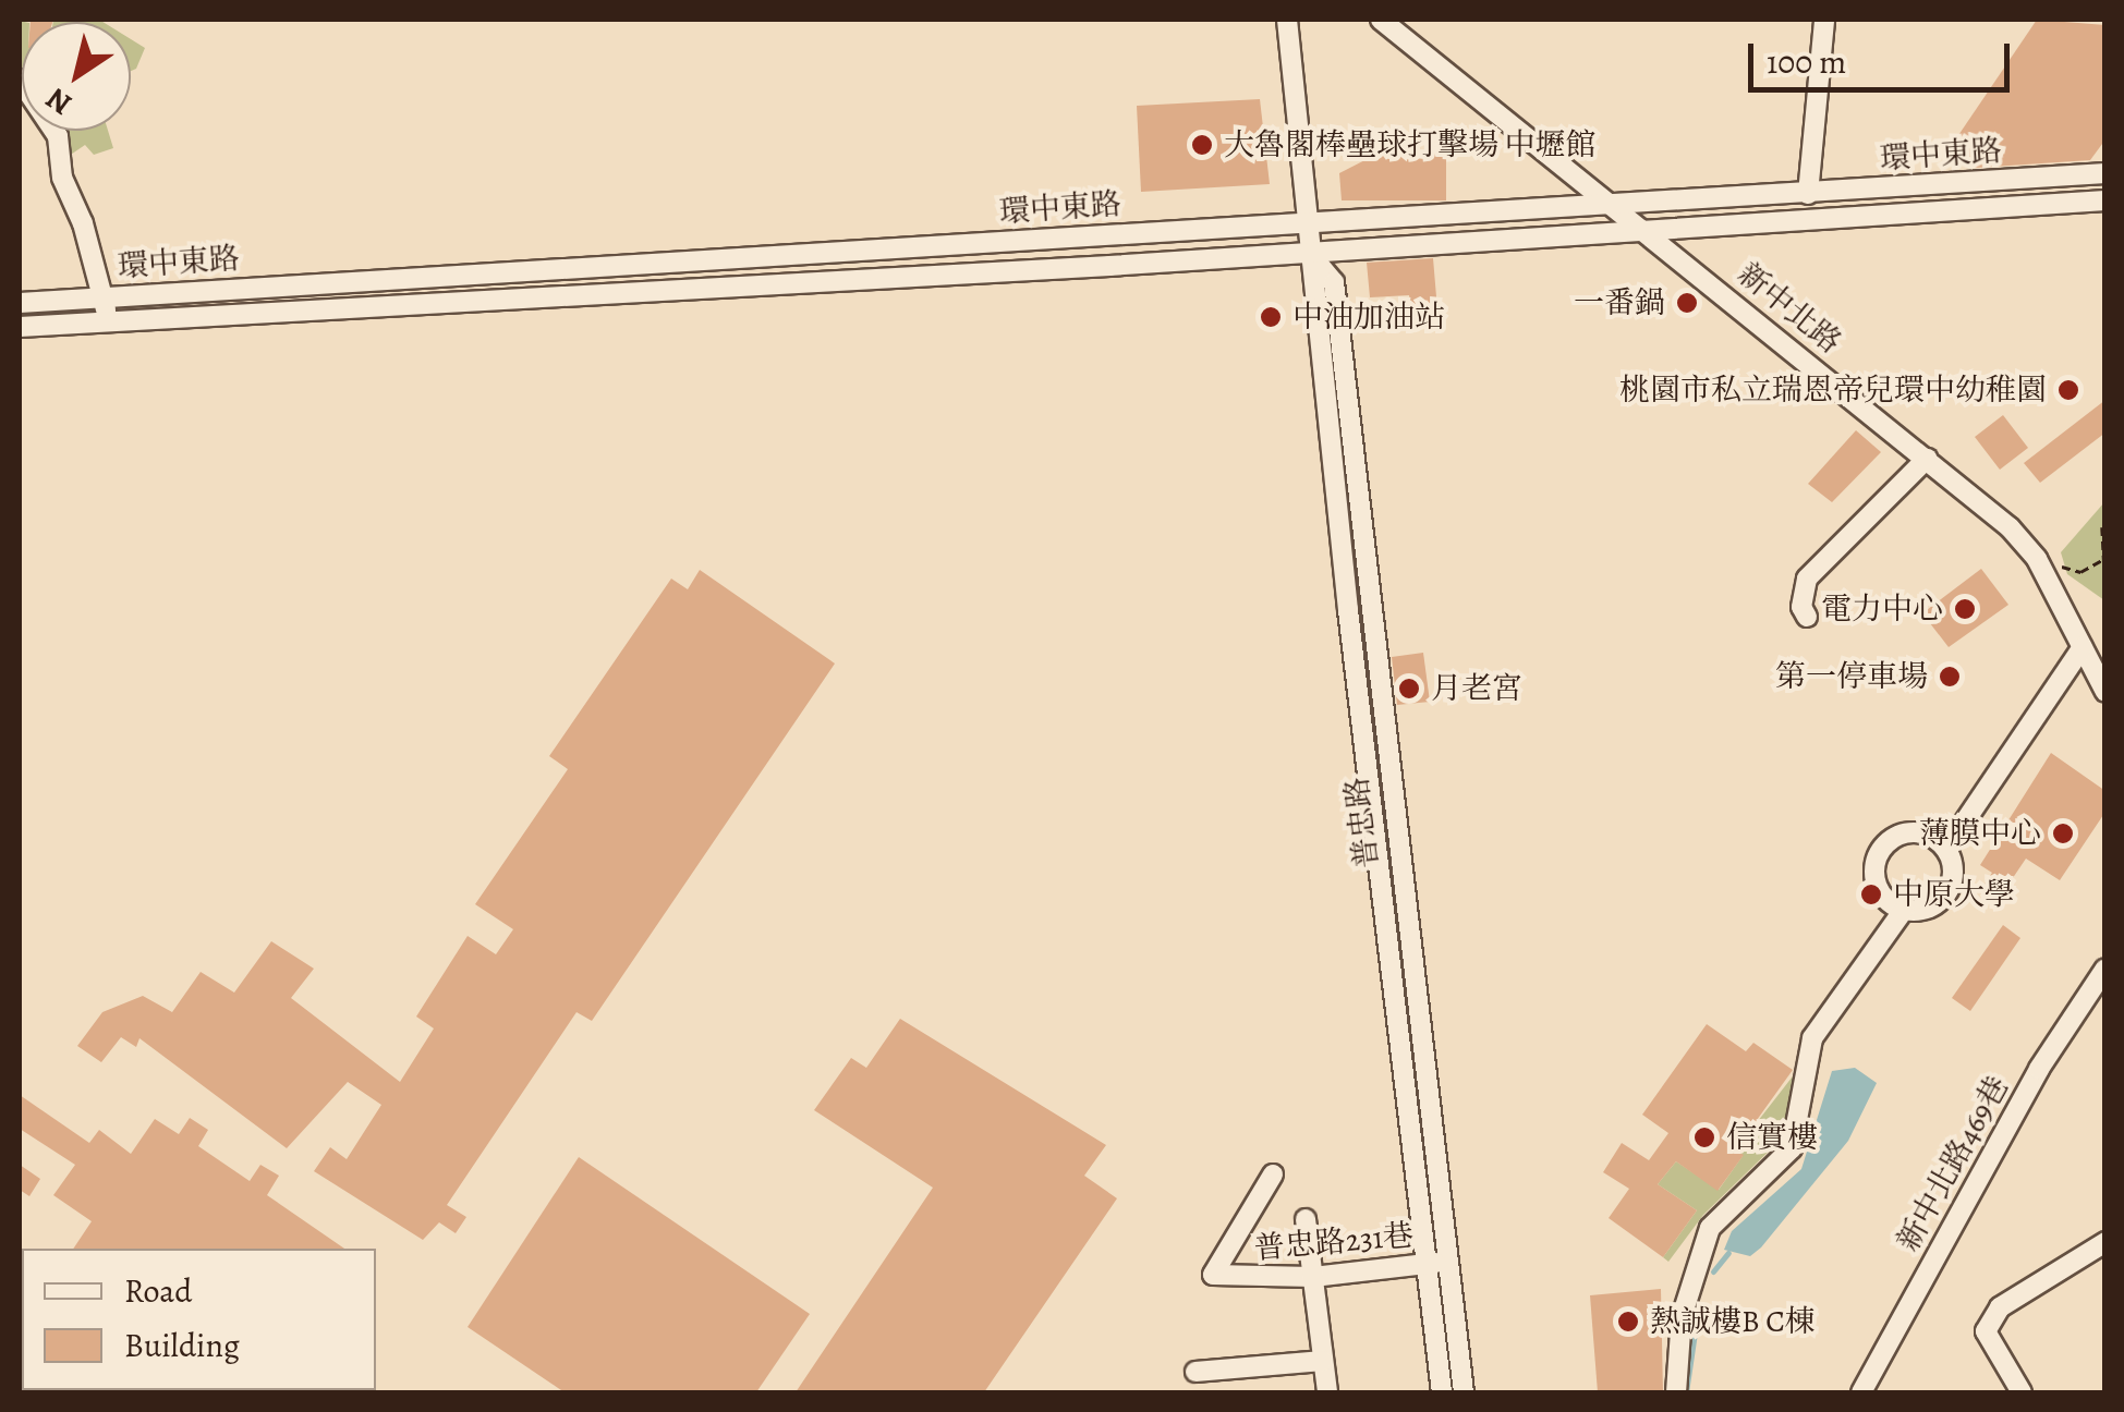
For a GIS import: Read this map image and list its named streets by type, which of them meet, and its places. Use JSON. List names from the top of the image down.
{
  "streets": {
    "street": [
      "環中東路",
      "新中北路",
      "普忠路",
      "新中北路469巷",
      "普忠路231巷"
    ]
  },
  "crossings": [
    ["環中東路", "新中北路"],
    ["環中東路", "普忠路"],
    ["普忠路", "普忠路231巷"]
  ],
  "places": [
    "大魯閣棒壘球打擊場 中壢館",
    "一番鍋",
    "中油加油站",
    "桃園市私立瑞恩帝兒環中幼稚園",
    "電力中心",
    "第一停車場",
    "月老宮",
    "薄膜中心",
    "中原大學",
    "信實樓",
    "熱誠樓B C棟"
  ],
  "legend": ["Road", "Building"],
  "scale_bar": "100 m",
  "north": "bottom left"
}
